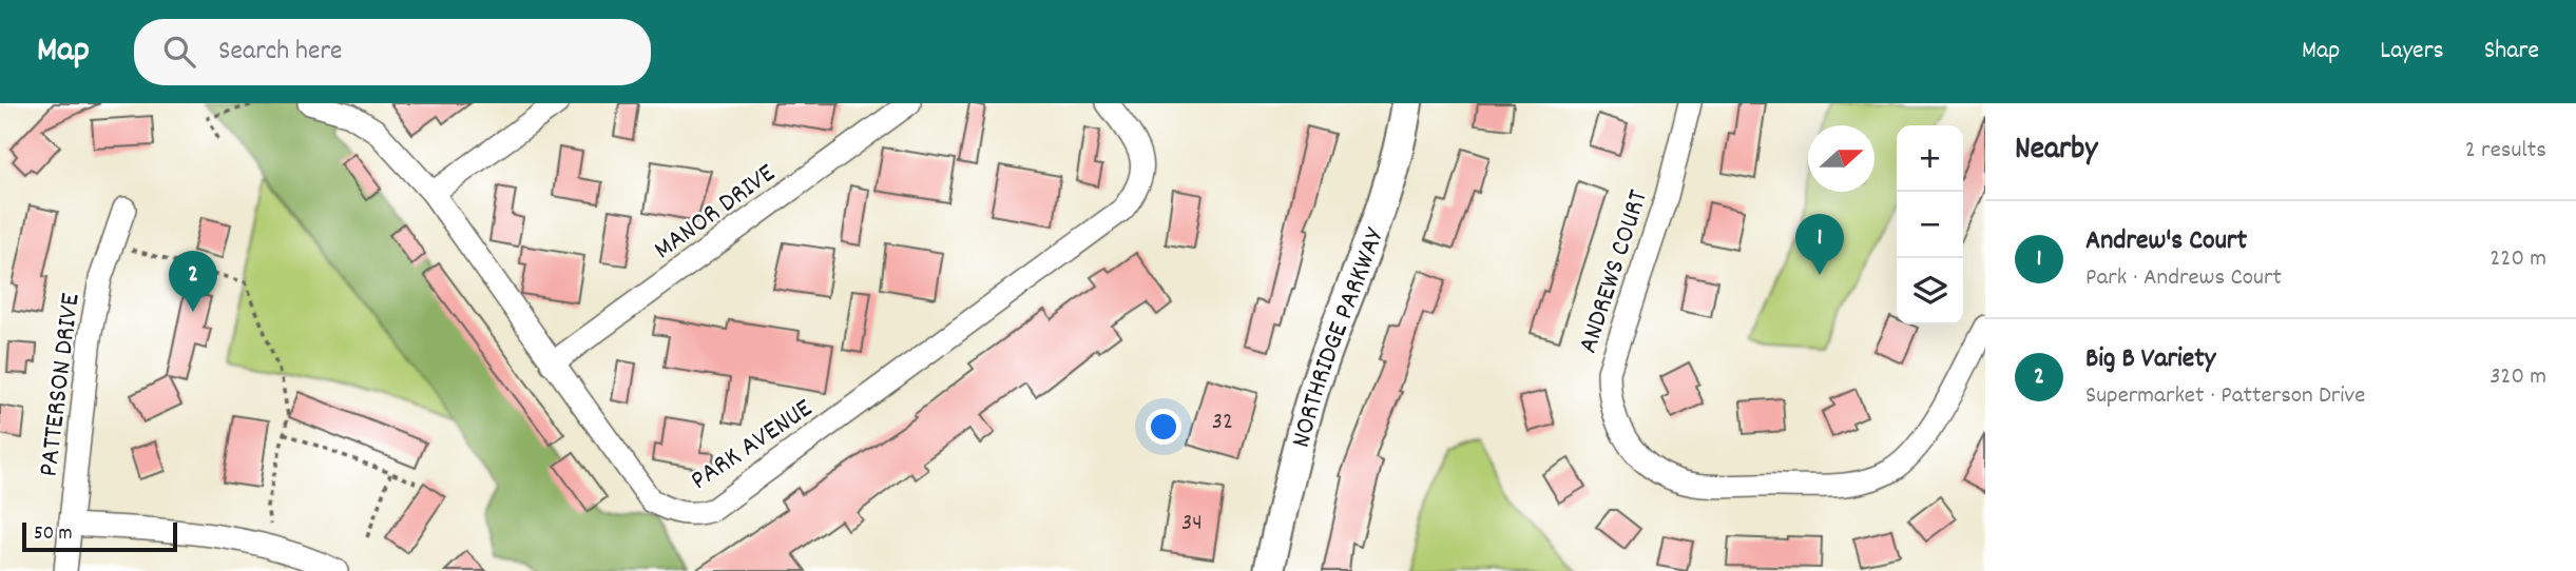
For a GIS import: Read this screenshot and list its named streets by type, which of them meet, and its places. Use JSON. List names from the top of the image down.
{
  "streets": {
    "street": [
      "MANOR DRIVE",
      "ANDREWS COURT",
      "NORTHRIDGE PARKWAY",
      "PATTERSON DRIVE",
      "PARK AVENUE"
    ]
  },
  "crossings": [
    ["MANOR DRIVE", "PARK AVENUE"]
  ],
  "house_numbers": ["32", "34"],
  "scale_bar": "50 m",
  "north": "right",
  "page": {
    "header": "Map",
    "search": "Search here",
    "nav": ["Map", "Layers", "Share"],
    "heading": ["Nearby", "2 results"],
    "map_buttons": ["+", "−"],
    "list": [
      {
        "mark": "1",
        "name": "Andrew's Court",
        "note": "Park · Andrews Court",
        "value": "220 m"
      },
      {
        "mark": "2",
        "name": "Big B Variety",
        "note": "Supermarket · Patterson Drive",
        "value": "320 m"
      }
    ],
    "pins": ["1", "2"],
    "scale": "50 m"
  }
}
